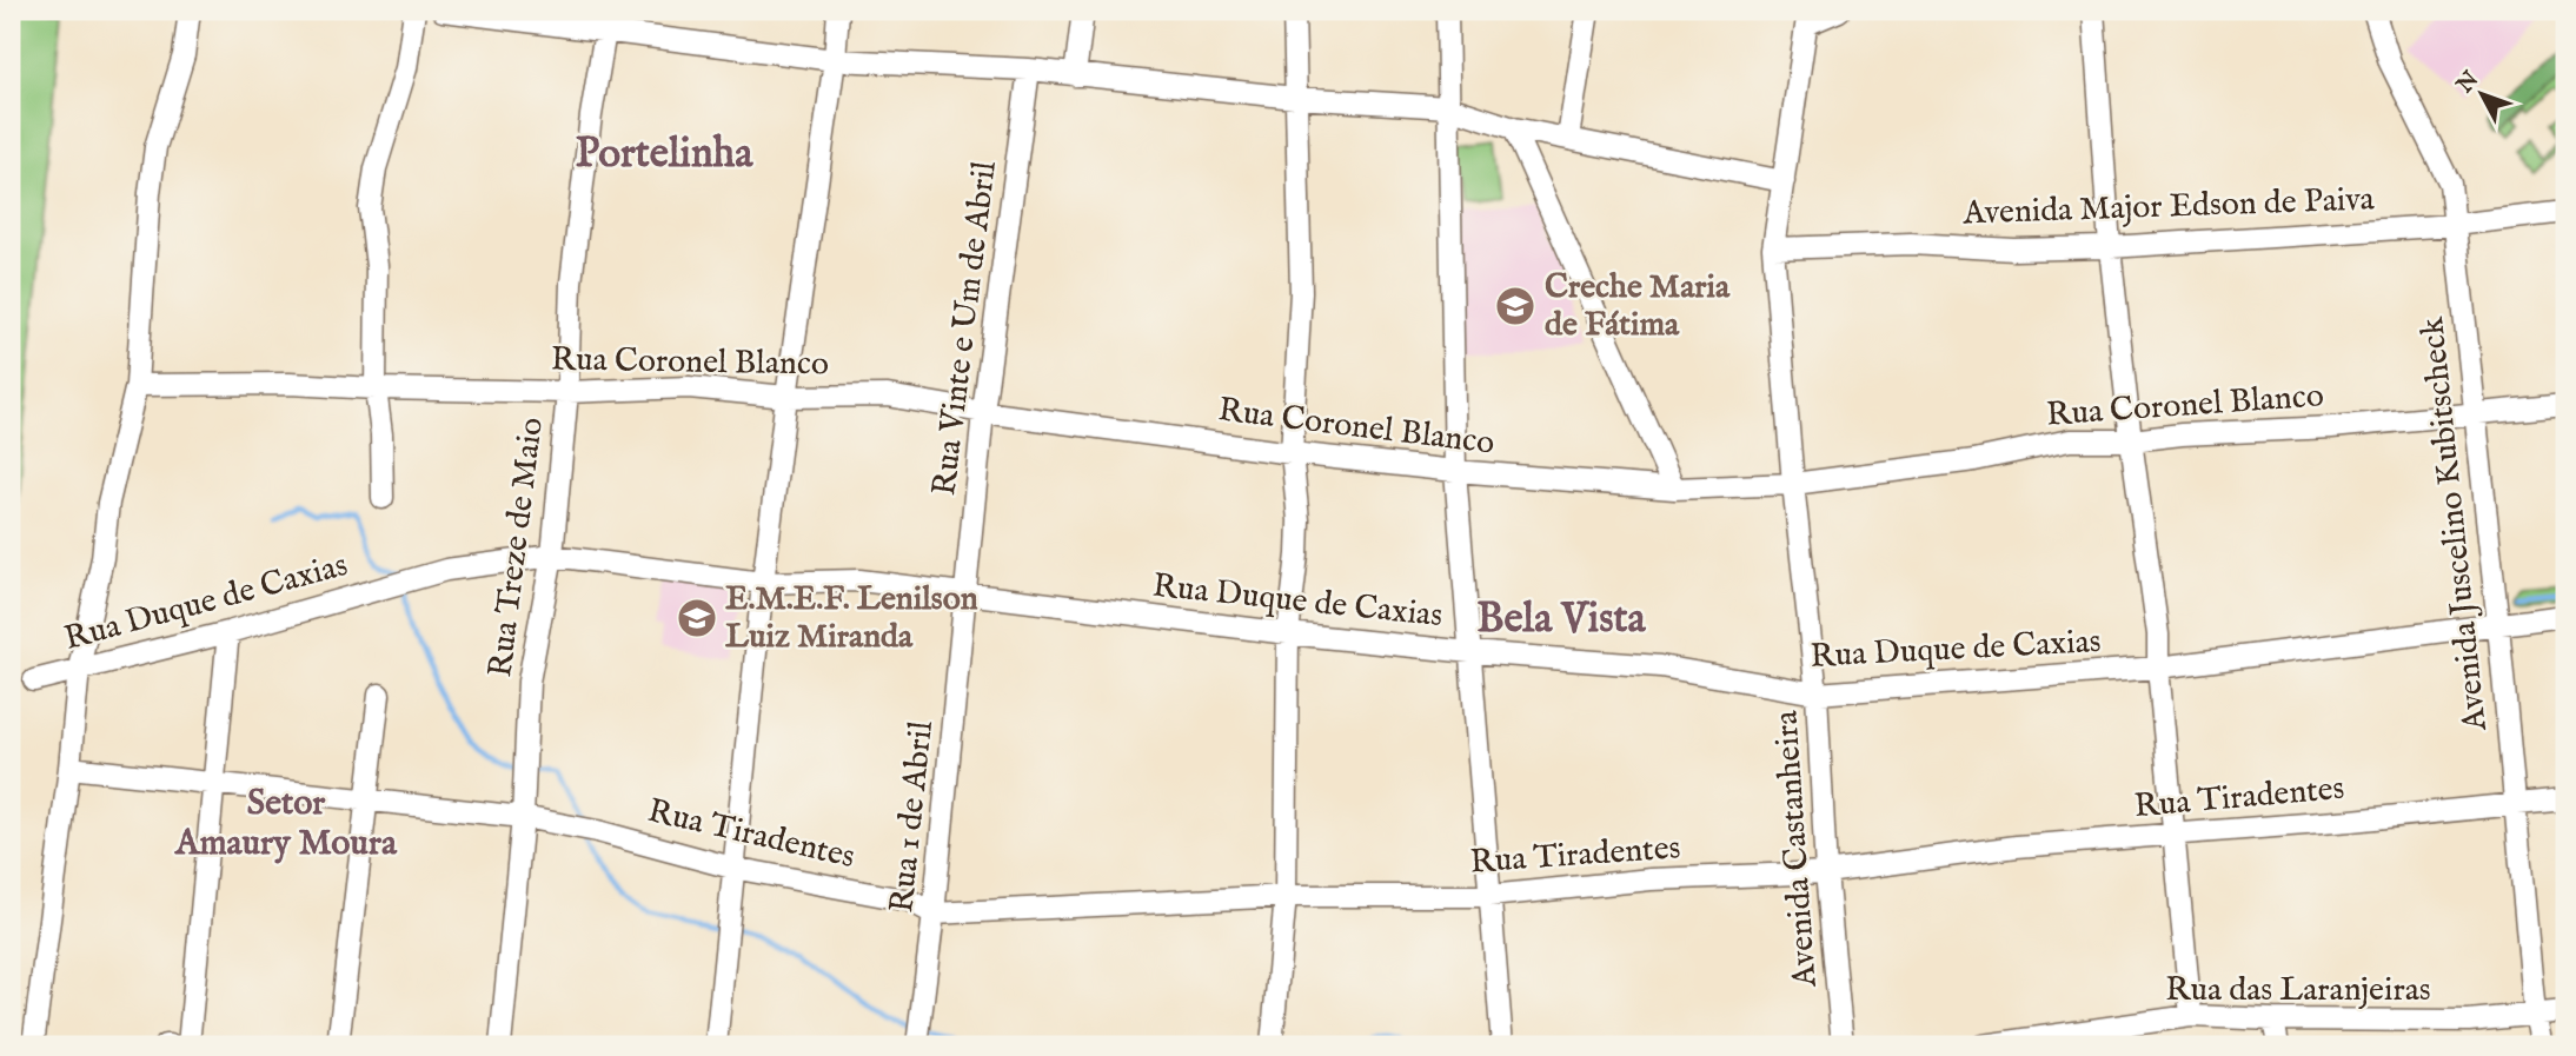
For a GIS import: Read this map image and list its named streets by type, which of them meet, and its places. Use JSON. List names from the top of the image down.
{
  "streets": {
    "street": [
      "Avenida Major Edson de Paiva",
      "Rua Vinte e Um de Abril",
      "Rua Coronel Blanco",
      "Avenida Juscelino Kubitscheck",
      "Rua Treze de Maio",
      "Rua Duque de Caxias",
      "Rua Tiradentes",
      "Rua 1 de Abril",
      "Avenida Castanheira",
      "Rua das Laranjeiras"
    ]
  },
  "crossings": [
    ["Avenida Major Edson de Paiva", "Avenida Juscelino Kubitscheck"],
    ["Avenida Major Edson de Paiva", "Avenida Castanheira"],
    ["Rua Vinte e Um de Abril", "Rua Coronel Blanco"],
    ["Rua Vinte e Um de Abril", "Rua Duque de Caxias"],
    ["Rua Vinte e Um de Abril", "Rua 1 de Abril"],
    ["Rua Coronel Blanco", "Avenida Juscelino Kubitscheck"],
    ["Rua Coronel Blanco", "Rua Treze de Maio"],
    ["Rua Coronel Blanco", "Avenida Castanheira"],
    ["Avenida Juscelino Kubitscheck", "Rua Duque de Caxias"],
    ["Avenida Juscelino Kubitscheck", "Rua Tiradentes"],
    ["Avenida Juscelino Kubitscheck", "Rua das Laranjeiras"],
    ["Rua Treze de Maio", "Rua Duque de Caxias"],
    ["Rua Treze de Maio", "Rua Tiradentes"],
    ["Rua Duque de Caxias", "Rua 1 de Abril"],
    ["Rua Duque de Caxias", "Avenida Castanheira"],
    ["Rua Tiradentes", "Rua 1 de Abril"],
    ["Rua Tiradentes", "Avenida Castanheira"]
  ],
  "districts": ["Portelinha", "Bela Vista", "Setor Amaury Moura"],
  "places": {
    "school or university": ["Creche Maria de Fátima", "E.M.E.F. Lenilson Luiz Miranda"]
  },
  "north": "top left"
}
